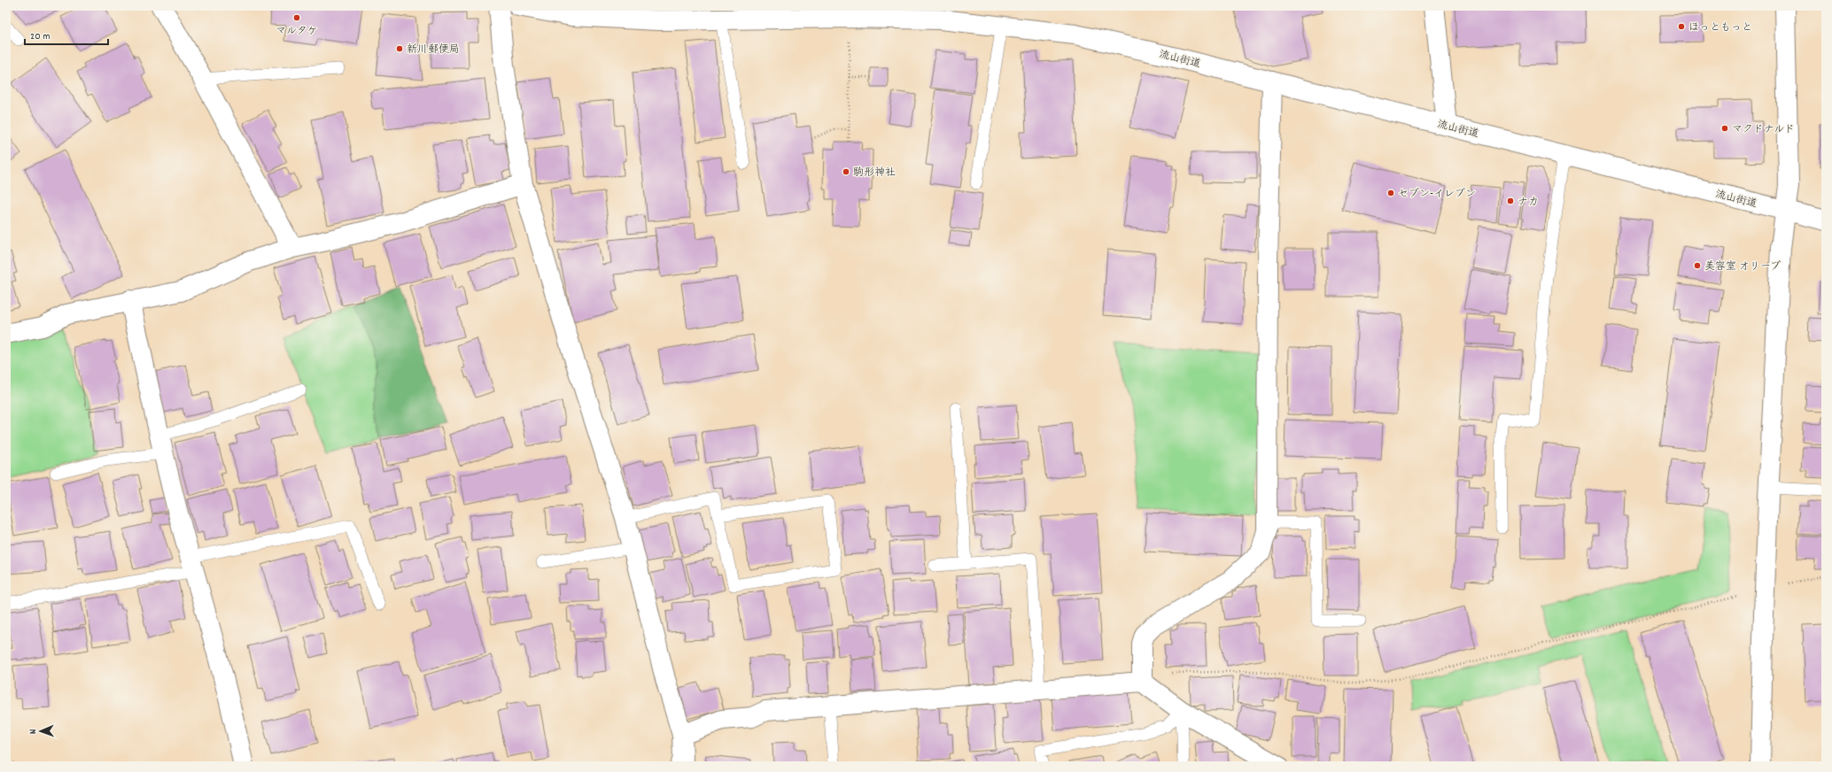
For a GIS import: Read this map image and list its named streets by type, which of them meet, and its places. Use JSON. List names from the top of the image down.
{
  "streets": {
    "street": ["流山街道"]
  },
  "places": [
    "マルタケ",
    "ほっともっと",
    "新川郵便局",
    "マクドナルド",
    "駒形神社",
    "セブン-イレブン",
    "ナカ",
    "美容室 オリーブ"
  ],
  "scale_bar": "20 m",
  "north": "left"
}
